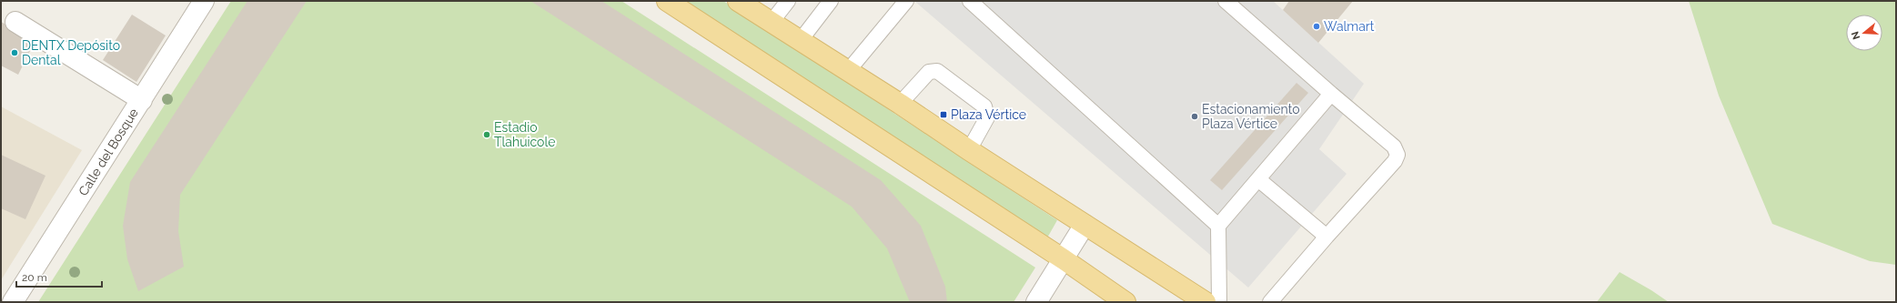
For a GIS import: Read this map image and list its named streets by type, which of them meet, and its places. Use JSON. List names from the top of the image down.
{
  "streets": {
    "street": ["Calle del Bosque"]
  },
  "places": {
    "other": [
      "Walmart",
      "DENTX Depósito Dental",
      "Estacionamiento Plaza Vértice",
      "Estadio Tlahuicole"
    ],
    "transit": ["Plaza Vértice"]
  },
  "scale_bar": "20 m",
  "north": "left"
}
